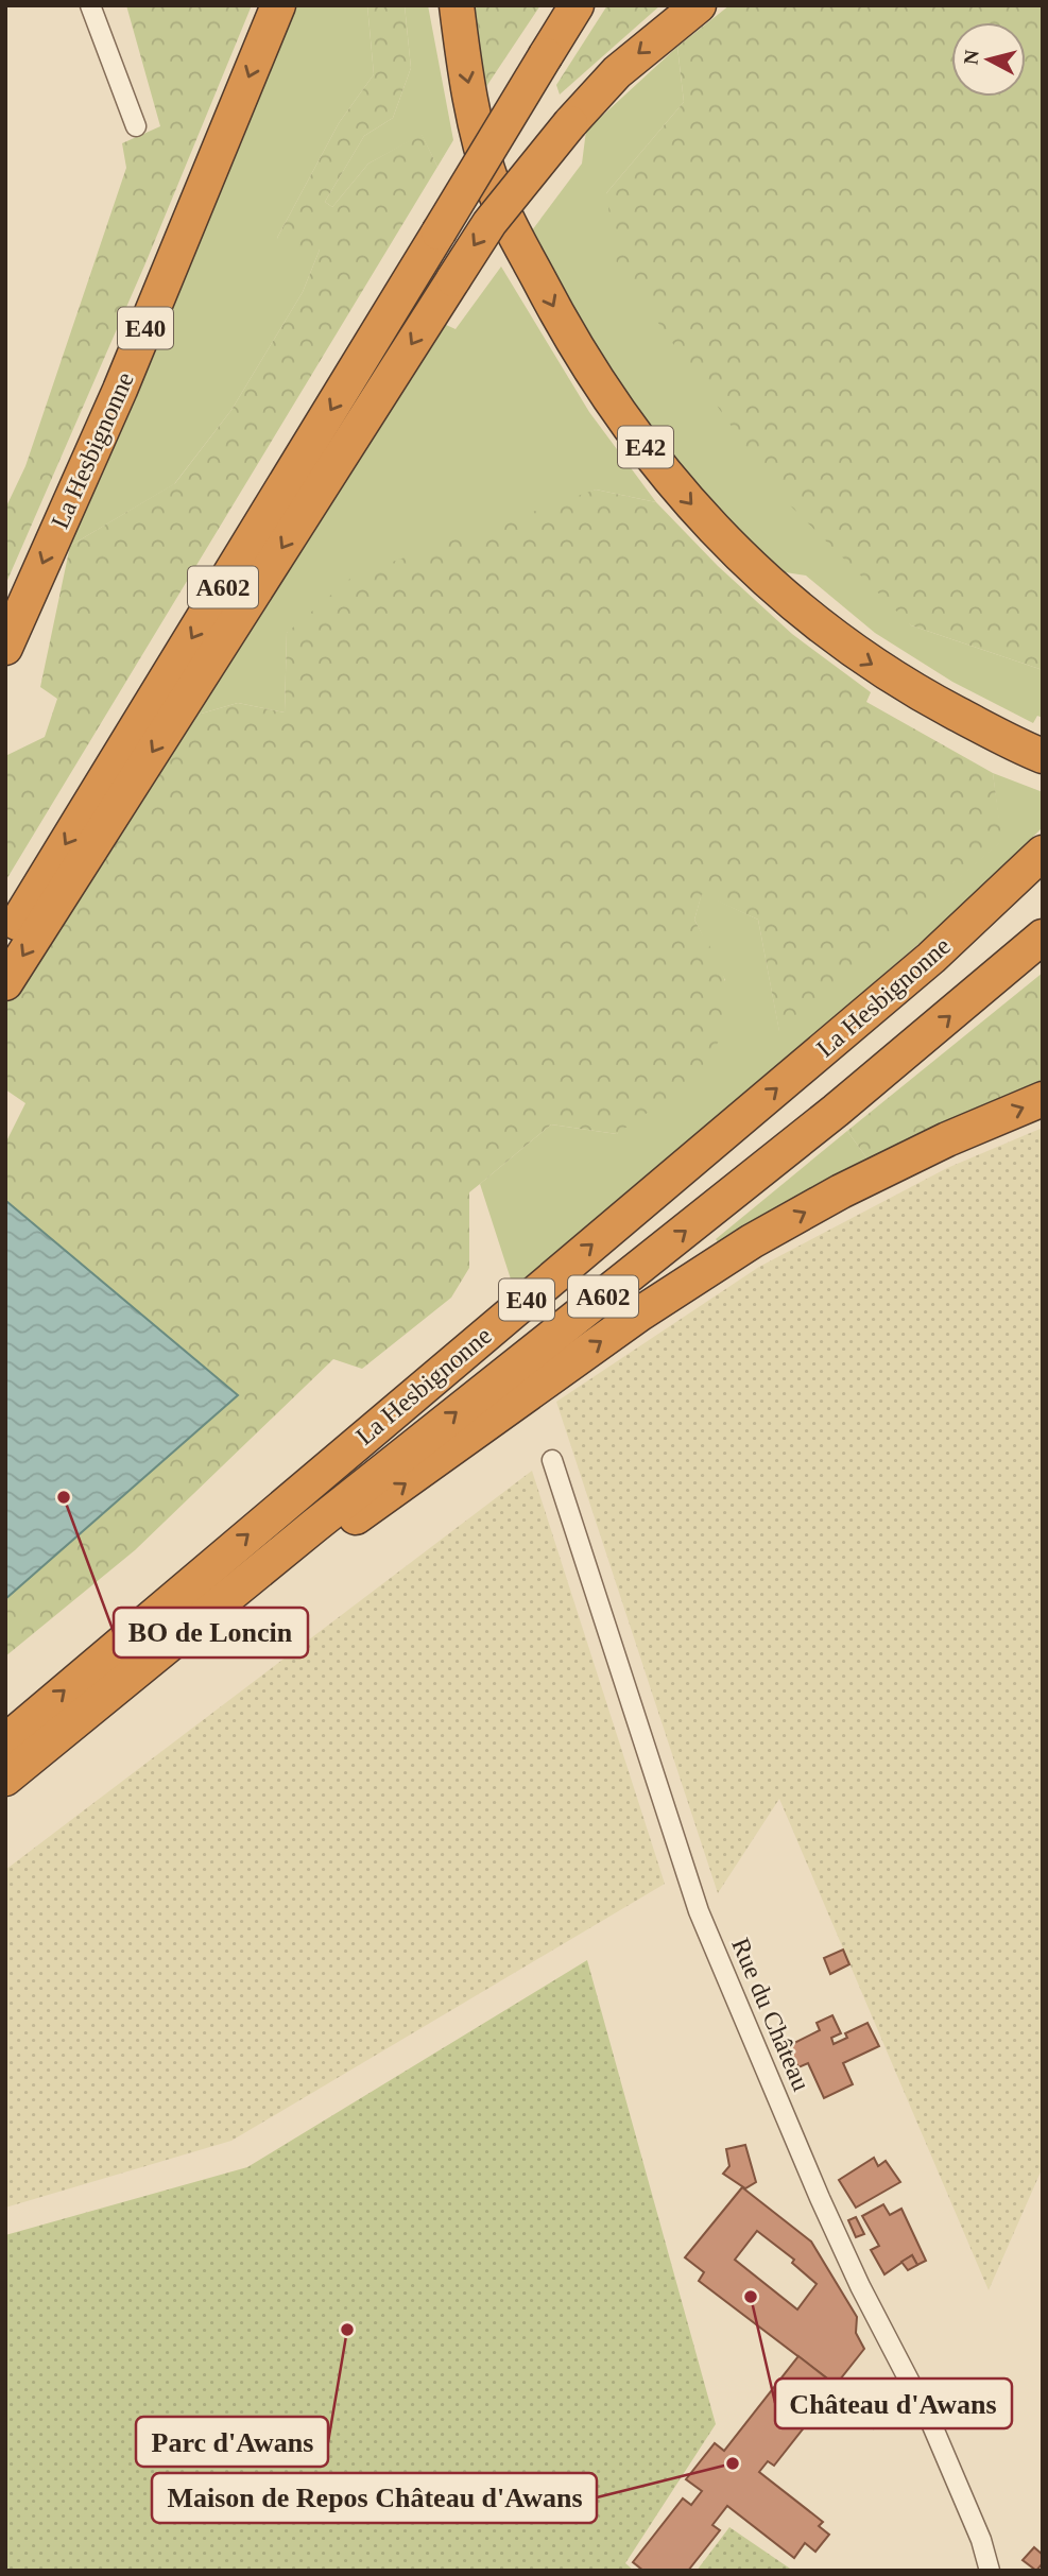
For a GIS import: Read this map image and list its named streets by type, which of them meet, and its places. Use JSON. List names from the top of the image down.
{
  "streets": {
    "highway": [
      "E40",
      "E42",
      "La Hesbignonne",
      "A602"
    ],
    "street": ["Rue du Château"]
  },
  "places": [
    "BO de Loncin",
    "Château d'Awans",
    "Parc d'Awans",
    "Maison de Repos Château d'Awans"
  ],
  "north": "left"
}
